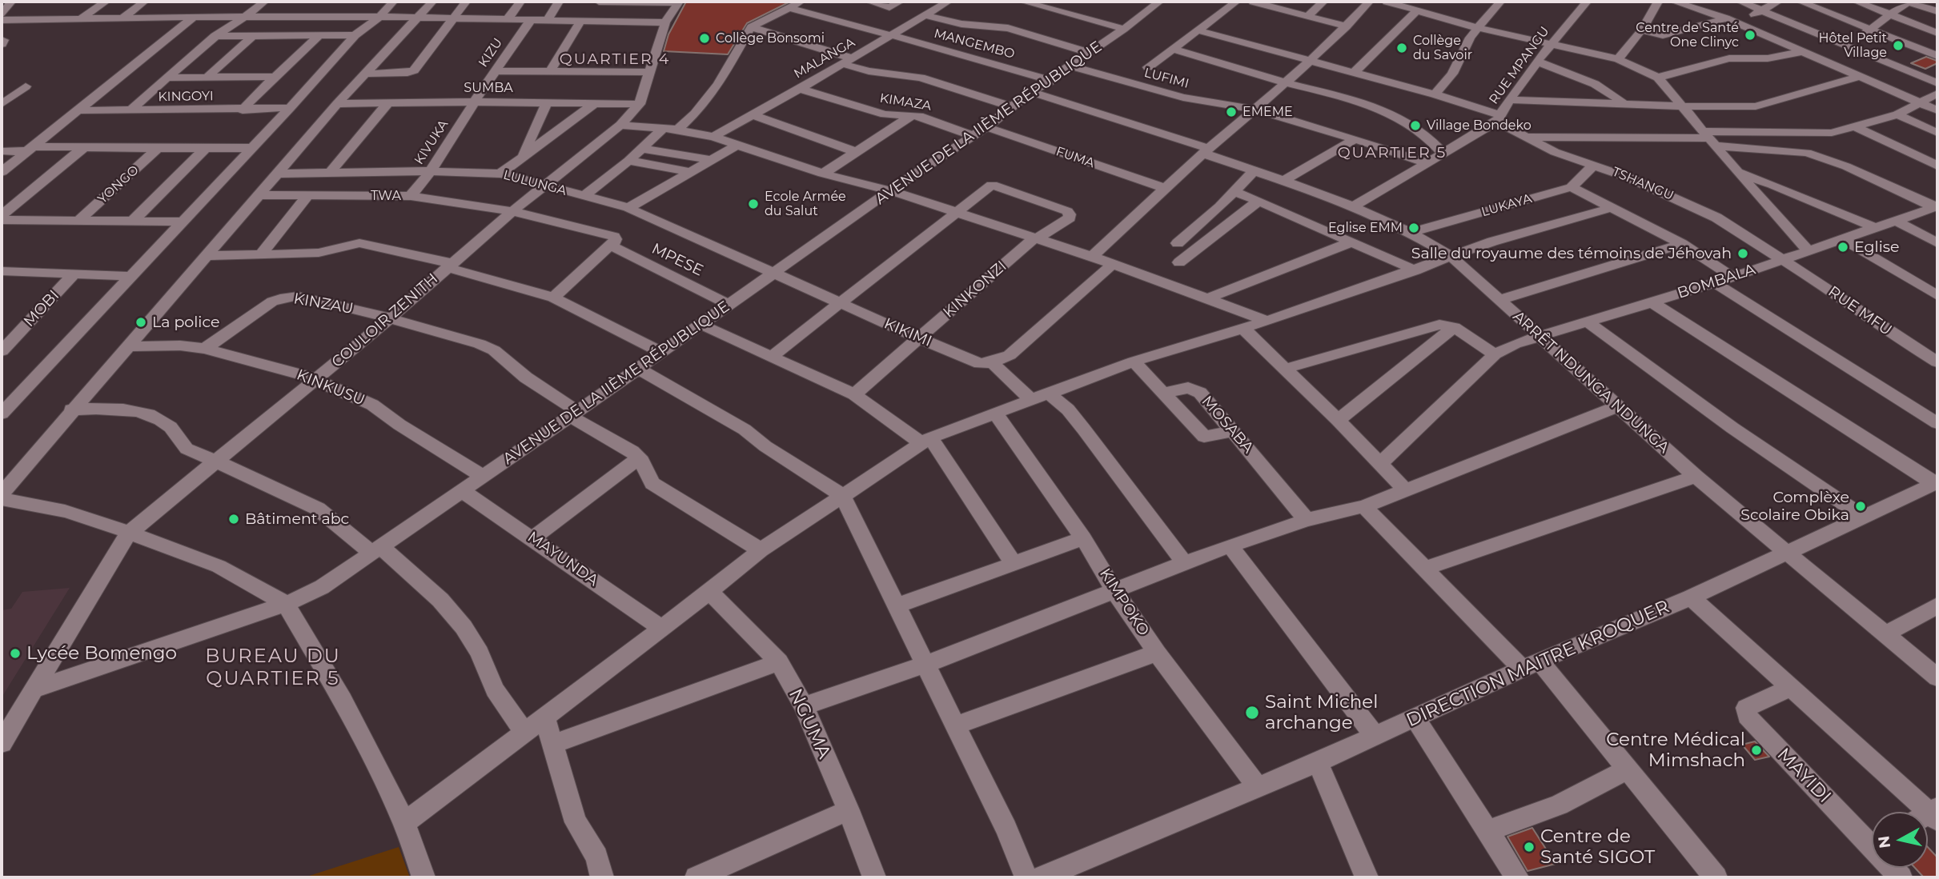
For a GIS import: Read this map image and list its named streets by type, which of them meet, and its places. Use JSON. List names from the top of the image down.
{
  "streets": {
    "street": [
      "MANGEMBO",
      "KIZU",
      "MALANGA",
      "RUE MPANGU",
      "LUFIMI",
      "SUMBA",
      "KINGOYI",
      "KIMAZA",
      "AVENUE DE LA IIÈME RÉPUBLIQUE",
      "KIVUKA",
      "FUMA",
      "LULUNGA",
      "TSHANGU",
      "YONGO",
      "TWA",
      "LUKAYA",
      "MPESE",
      "BOMBALA",
      "KINKONZI",
      "KINZAU",
      "MOBI",
      "RUE MFU",
      "COULOIR ZENITH",
      "KIKIMI",
      "ARRÊT NDUNGA NDUNGA",
      "KINKUSU",
      "MOSABA",
      "MAYUNDA",
      "KIMPOKO",
      "DIRECTION MAITRE KROQUER",
      "NGUMA",
      "MAYIDI"
    ]
  },
  "crossings": [
    ["MANGEMBO", "MALANGA"],
    ["MANGEMBO", "AVENUE DE LA IIÈME RÉPUBLIQUE"],
    ["KIZU", "SUMBA"],
    ["KIZU", "KIVUKA"],
    ["MALANGA", "KIMAZA"],
    ["RUE MPANGU", "LUFIMI"],
    ["RUE MPANGU", "TSHANGU"],
    ["RUE MPANGU", "ARRÊT NDUNGA NDUNGA"],
    ["LUFIMI", "AVENUE DE LA IIÈME RÉPUBLIQUE"],
    ["SUMBA", "KIVUKA"],
    ["SUMBA", "COULOIR ZENITH"],
    ["KIMAZA", "AVENUE DE LA IIÈME RÉPUBLIQUE"],
    ["AVENUE DE LA IIÈME RÉPUBLIQUE", "FUMA"],
    ["AVENUE DE LA IIÈME RÉPUBLIQUE", "LULUNGA"],
    ["AVENUE DE LA IIÈME RÉPUBLIQUE", "MPESE"],
    ["AVENUE DE LA IIÈME RÉPUBLIQUE", "KINZAU"],
    ["AVENUE DE LA IIÈME RÉPUBLIQUE", "COULOIR ZENITH"],
    ["AVENUE DE LA IIÈME RÉPUBLIQUE", "KIKIMI"],
    ["AVENUE DE LA IIÈME RÉPUBLIQUE", "KINKUSU"],
    ["AVENUE DE LA IIÈME RÉPUBLIQUE", "MAYUNDA"],
    ["KIVUKA", "LULUNGA"],
    ["KIVUKA", "TWA"],
    ["LULUNGA", "COULOIR ZENITH"],
    ["LULUNGA", "KIKIMI"],
    ["TSHANGU", "LUKAYA"],
    ["TSHANGU", "BOMBALA"],
    ["TSHANGU", "RUE MFU"],
    ["TWA", "MPESE"],
    ["TWA", "COULOIR ZENITH"],
    ["LUKAYA", "ARRÊT NDUNGA NDUNGA"],
    ["MPESE", "COULOIR ZENITH"],
    ["BOMBALA", "RUE MFU"],
    ["BOMBALA", "ARRÊT NDUNGA NDUNGA"],
    ["KINKONZI", "KIKIMI"],
    ["KINZAU", "COULOIR ZENITH"],
    ["KINZAU", "KINKUSU"],
    ["COULOIR ZENITH", "KINKUSU"],
    ["ARRÊT NDUNGA NDUNGA", "DIRECTION MAITRE KROQUER"],
    ["KIMPOKO", "DIRECTION MAITRE KROQUER"]
  ],
  "districts": ["QUARTIER 4", "QUARTIER 5", "BUREAU DU QUARTIER 5"],
  "places": [
    "Centre de Santé One Clinyc",
    "Collège Bonsomi",
    "Hôtel Petit Village",
    "Collège du Savoir",
    "EMEME",
    "Village Bondeko",
    "Ecole Armée du Salut",
    "Eglise EMM",
    "Eglise",
    "Salle du royaume des témoins de Jéhovah",
    "La police",
    "Complèxe Scolaire Obika",
    "Bâtiment abc",
    "Lycée Bomengo",
    "Saint Michel archange",
    "Centre Médical Mimshach",
    "Centre de Santé SIGOT"
  ],
  "north": "left"
}
